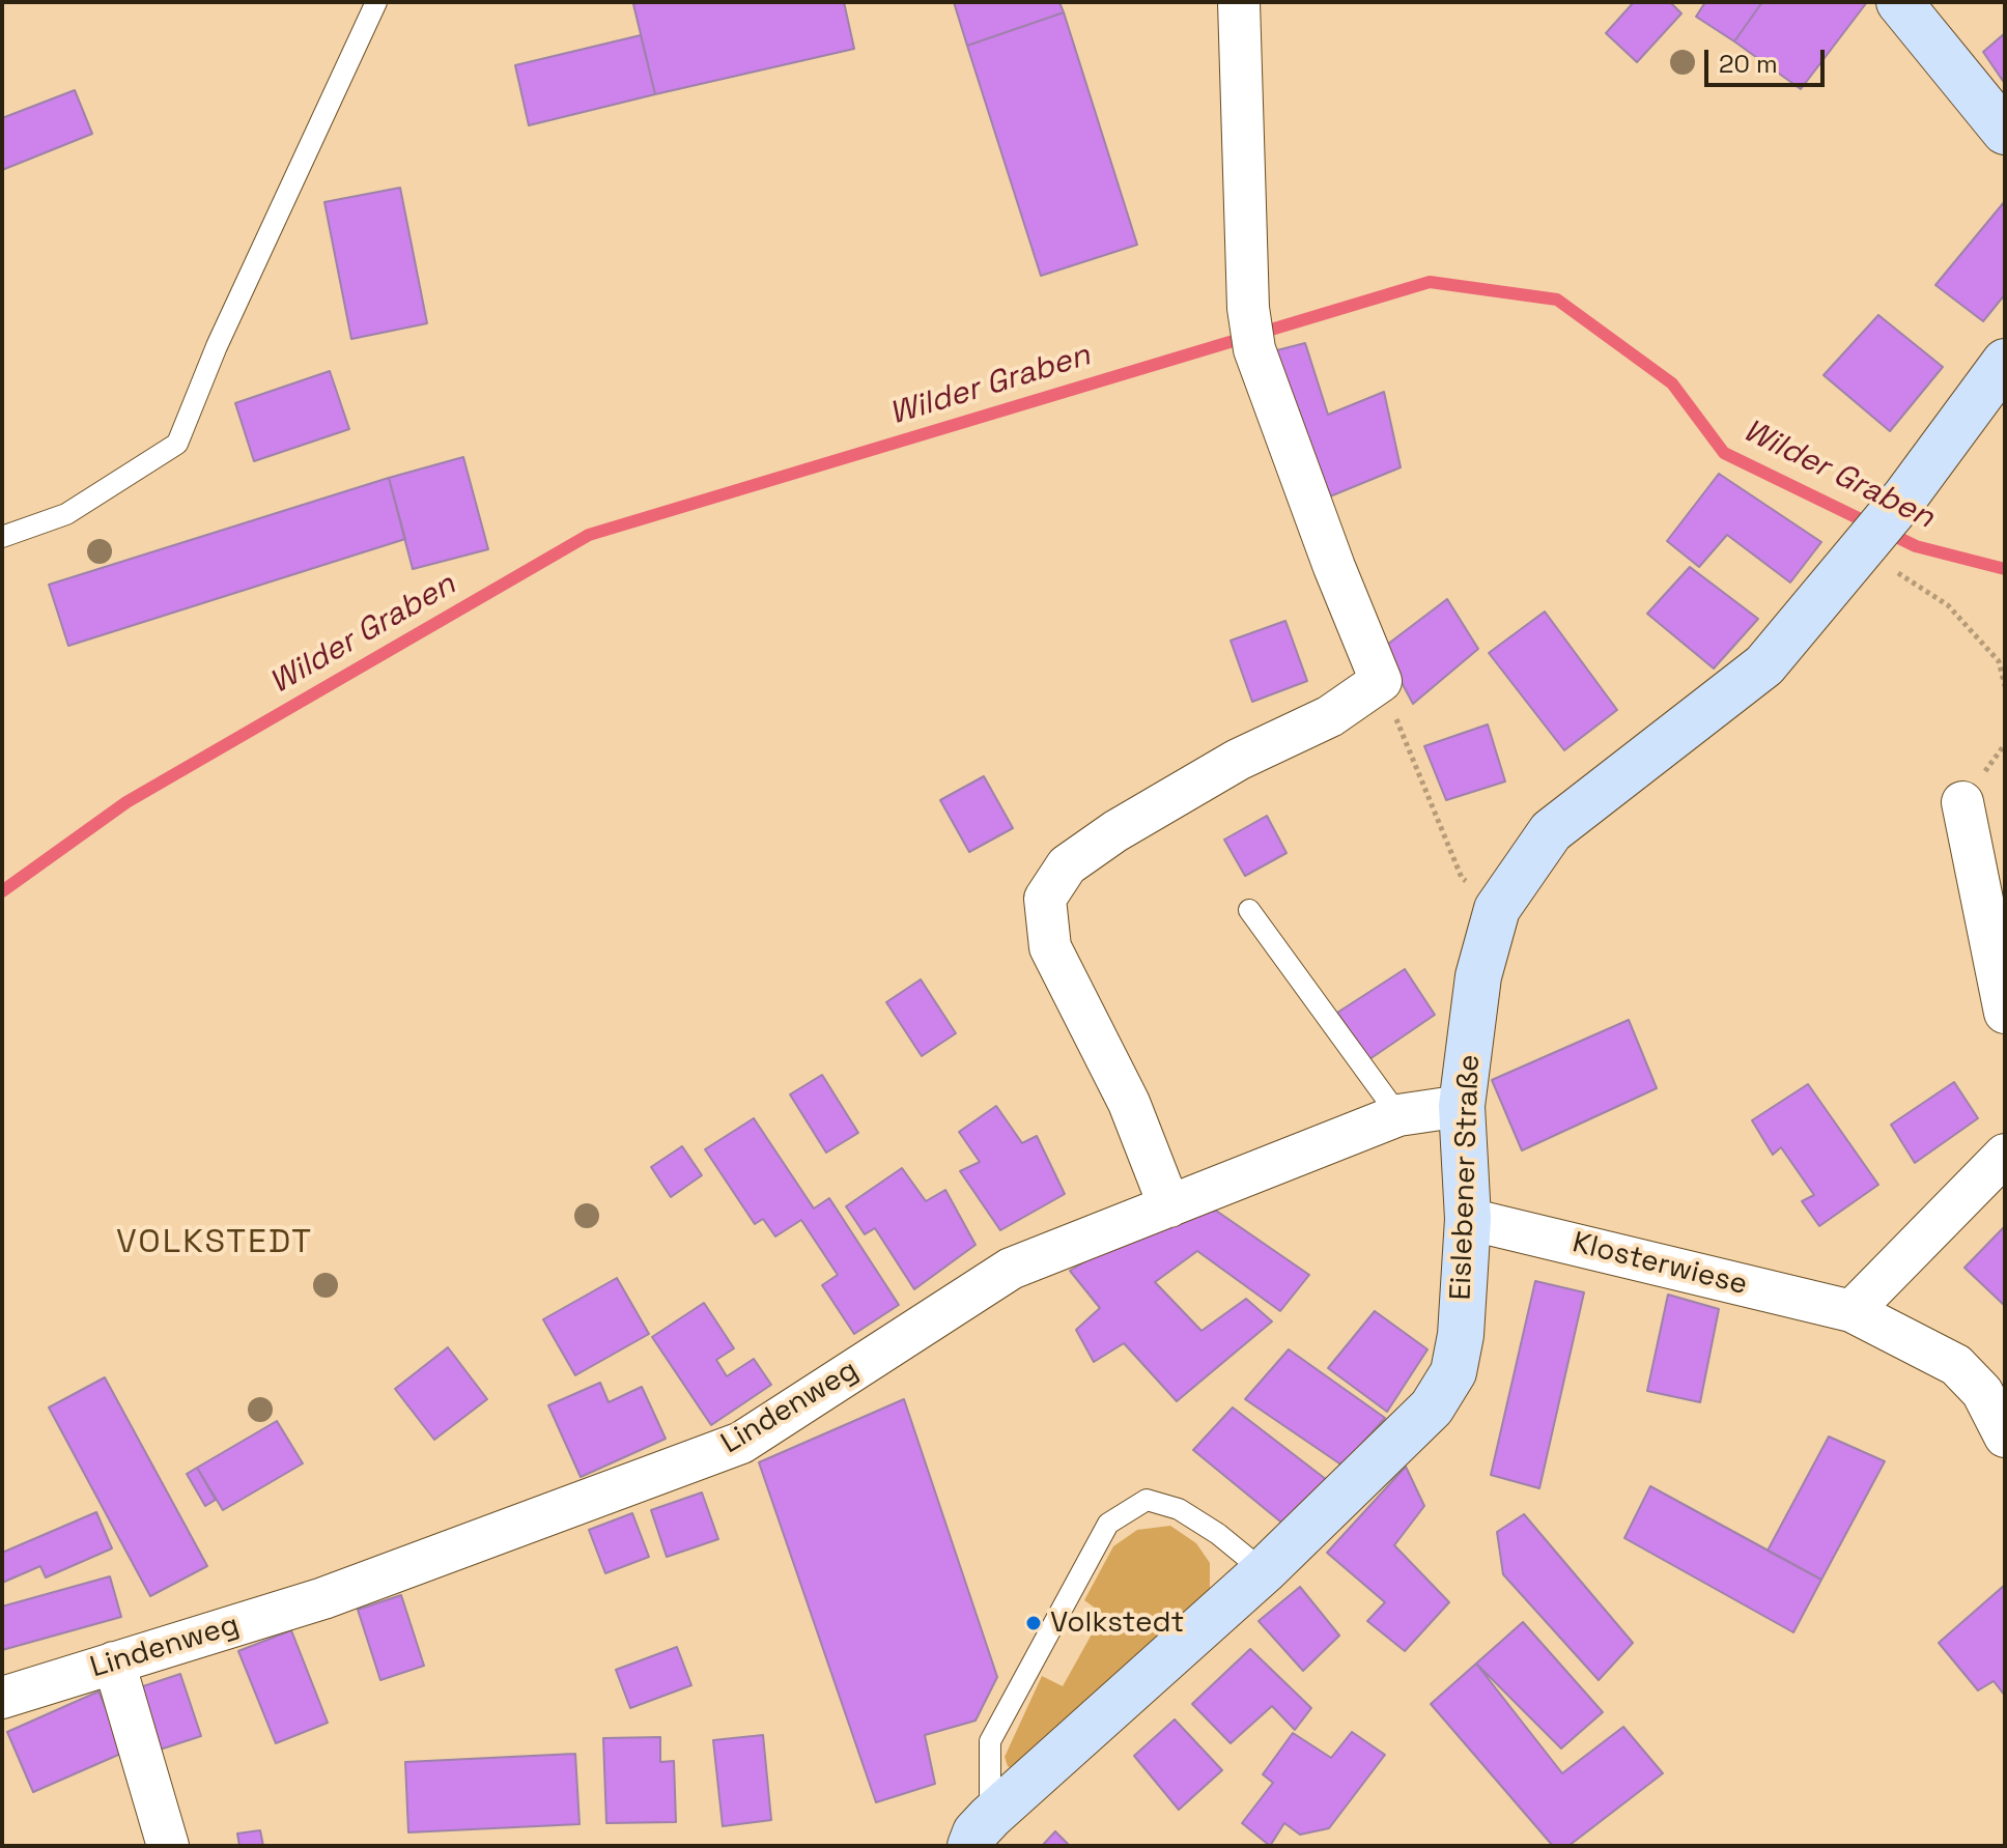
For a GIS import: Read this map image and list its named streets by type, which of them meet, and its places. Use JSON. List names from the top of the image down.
{
  "streets": {
    "main road": ["Eislebener Straße"],
    "street": ["Klosterwiese", "Lindenweg"]
  },
  "crossings": [
    ["Eislebener Straße", "Klosterwiese"],
    ["Eislebener Straße", "Lindenweg"]
  ],
  "districts": ["VOLKSTEDT"],
  "water": ["Wilder Graben"],
  "places": ["Volkstedt"],
  "scale_bar": "20 m"
}
